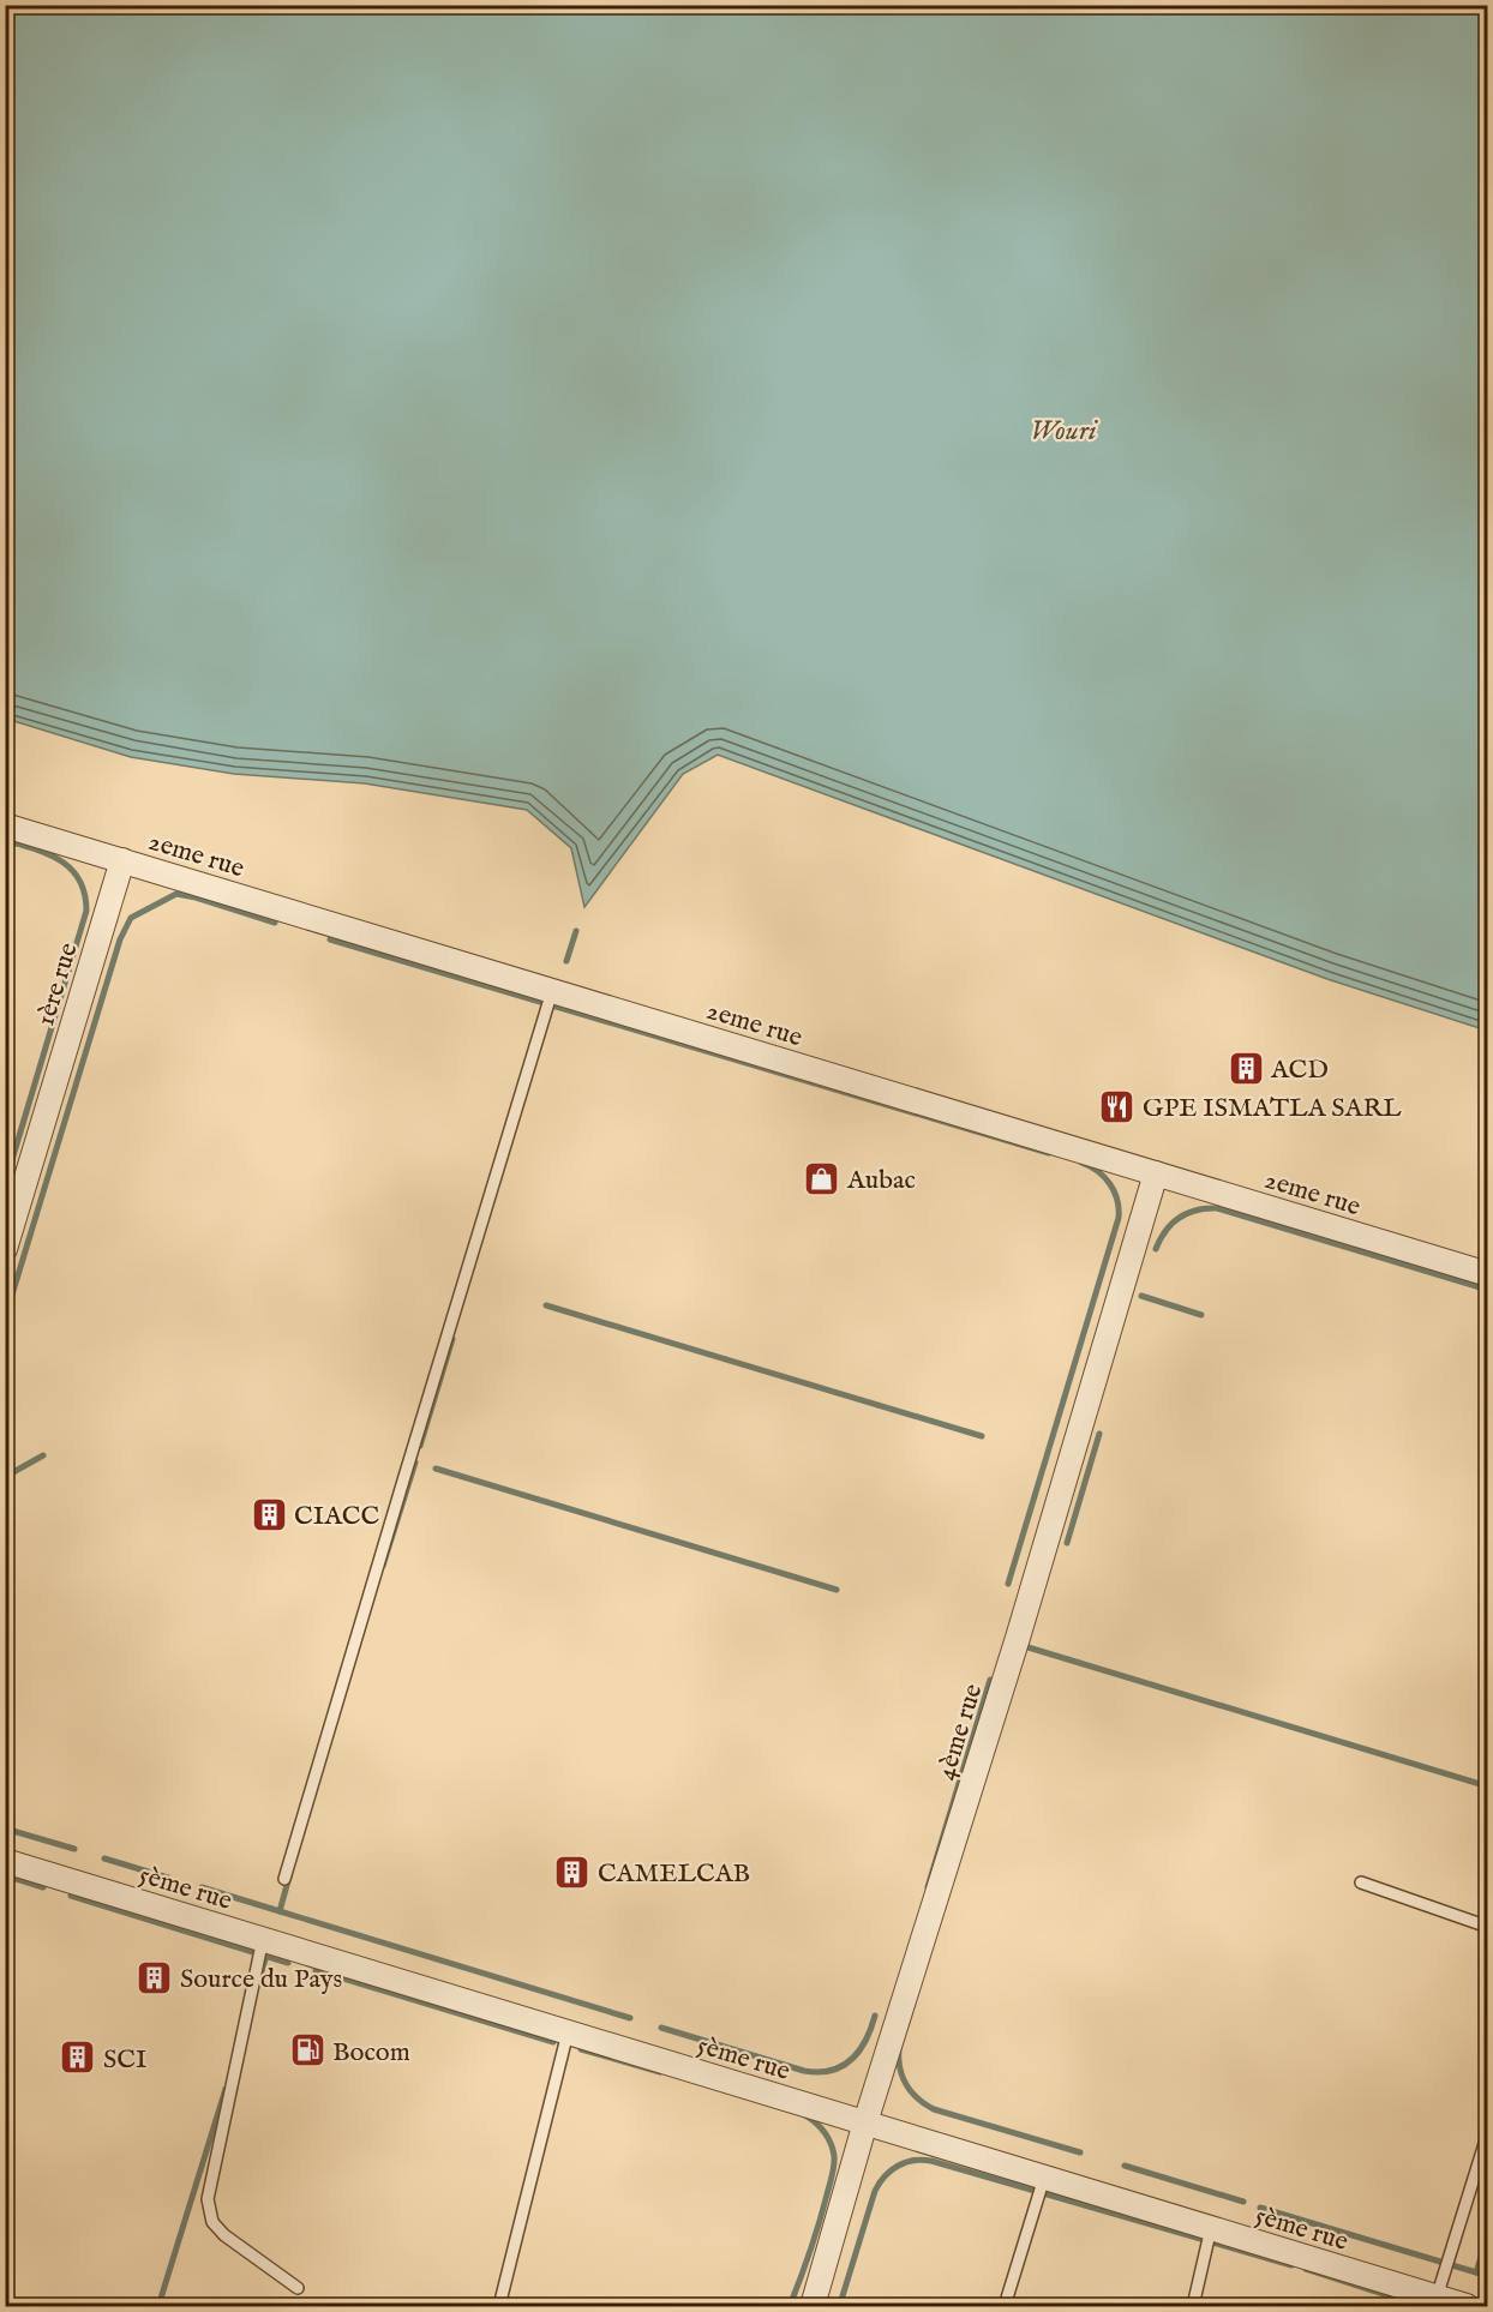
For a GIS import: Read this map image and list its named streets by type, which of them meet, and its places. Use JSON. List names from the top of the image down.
{
  "streets": {
    "street": [
      "2eme rue",
      "1ère rue",
      "4ème rue",
      "5ème rue"
    ]
  },
  "crossings": [
    ["2eme rue", "1ère rue"],
    ["2eme rue", "4ème rue"],
    ["4ème rue", "5ème rue"]
  ],
  "water": ["Wouri"],
  "places": {
    "building": [
      "ACD",
      "CIACC",
      "CAMELCAB",
      "Source du Pays",
      "SCI"
    ],
    "restaurant": ["GPE ISMATLA SARL"],
    "shop": ["Aubac"],
    "fuel station": ["Bocom"]
  }
}
